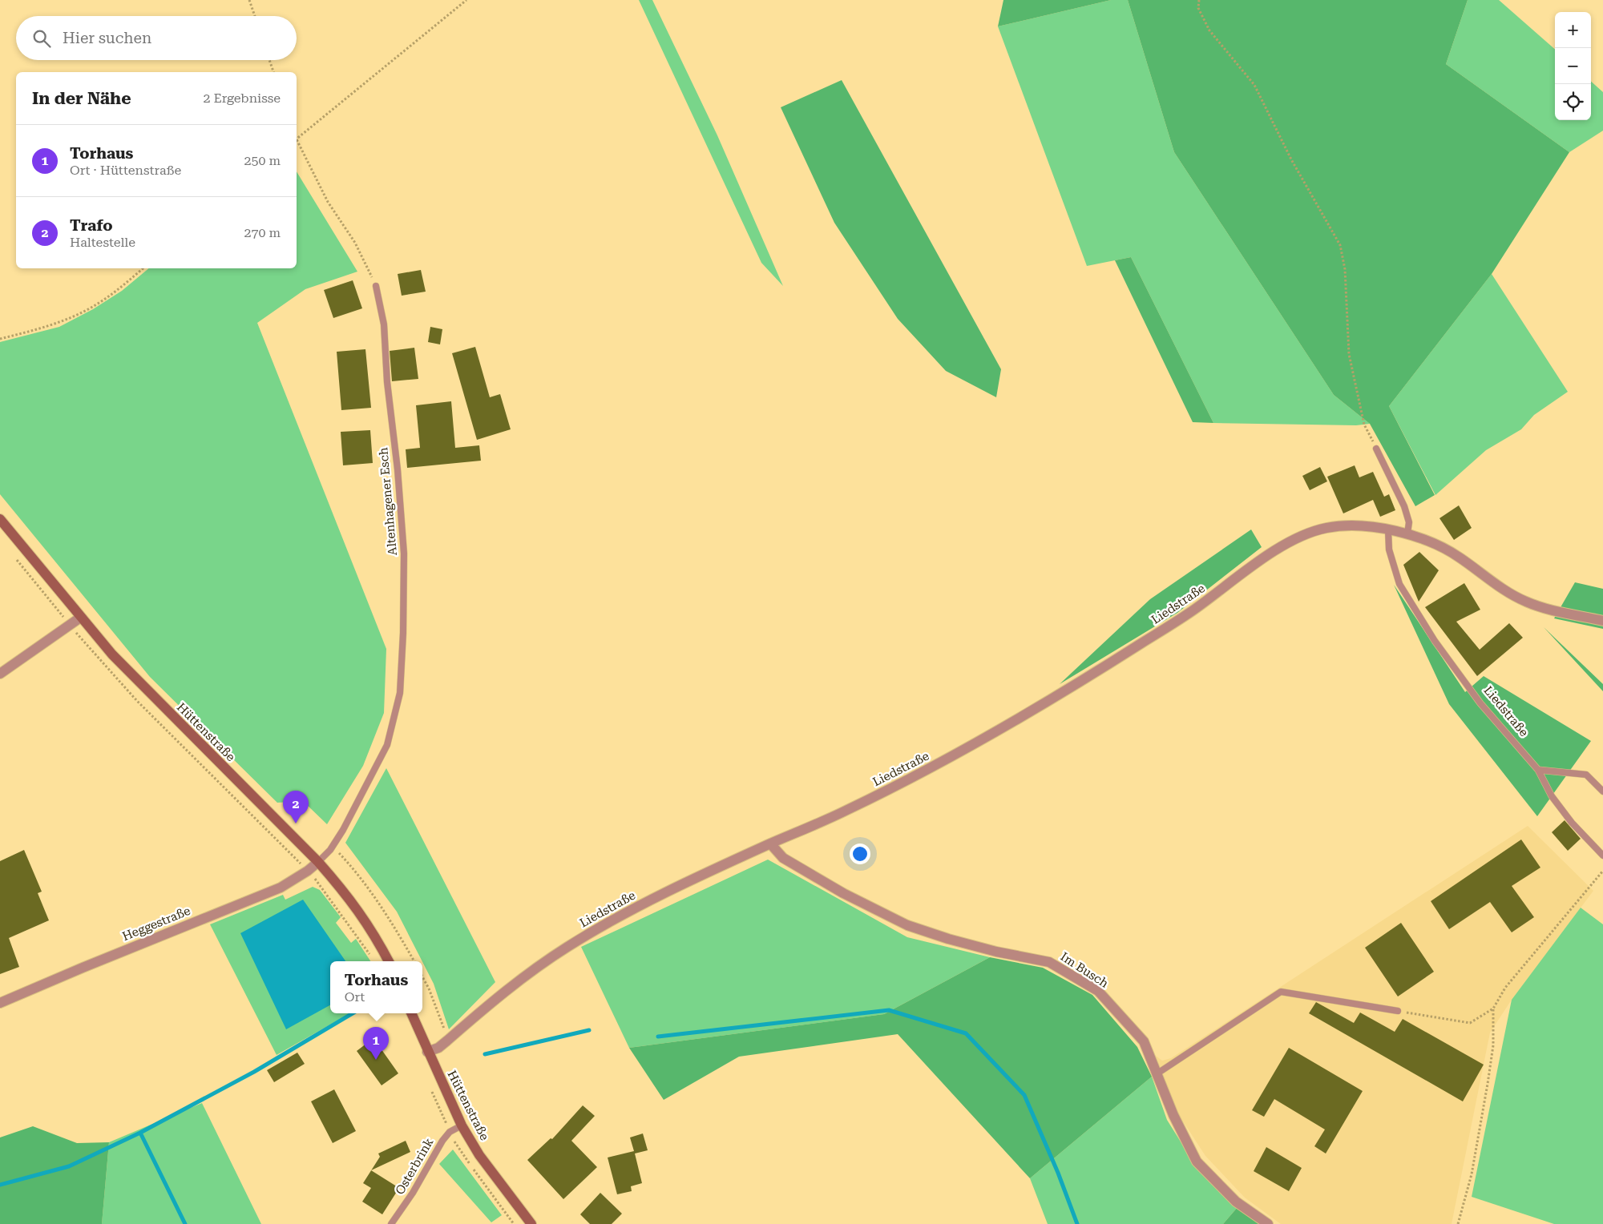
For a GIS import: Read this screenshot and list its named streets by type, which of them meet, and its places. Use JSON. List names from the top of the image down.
{
  "streets": {
    "main road": ["Hüttenstraße"],
    "street": ["Liedstraße", "Heggestraße", "Im Busch"],
    "lane": ["Altenhagener Esch", "Osterbrink"]
  },
  "crossings": [
    ["Altenhagener Esch", "Hüttenstraße"],
    ["Altenhagener Esch", "Heggestraße"],
    ["Liedstraße", "Hüttenstraße"],
    ["Liedstraße", "Im Busch"],
    ["Hüttenstraße", "Heggestraße"],
    ["Hüttenstraße", "Osterbrink"]
  ],
  "page": {
    "map_buttons": ["+", "−"],
    "search": "Hier suchen",
    "heading": ["In der Nähe", "2 Ergebnisse"],
    "list": [
      {
        "mark": "1",
        "name": "Torhaus",
        "note": "Ort · Hüttenstraße",
        "value": "250 m"
      },
      {
        "mark": "2",
        "name": "Trafo",
        "note": "Haltestelle",
        "value": "270 m"
      }
    ],
    "pins": ["2", "1"],
    "popup": ["Torhaus", "Ort"]
  }
}
